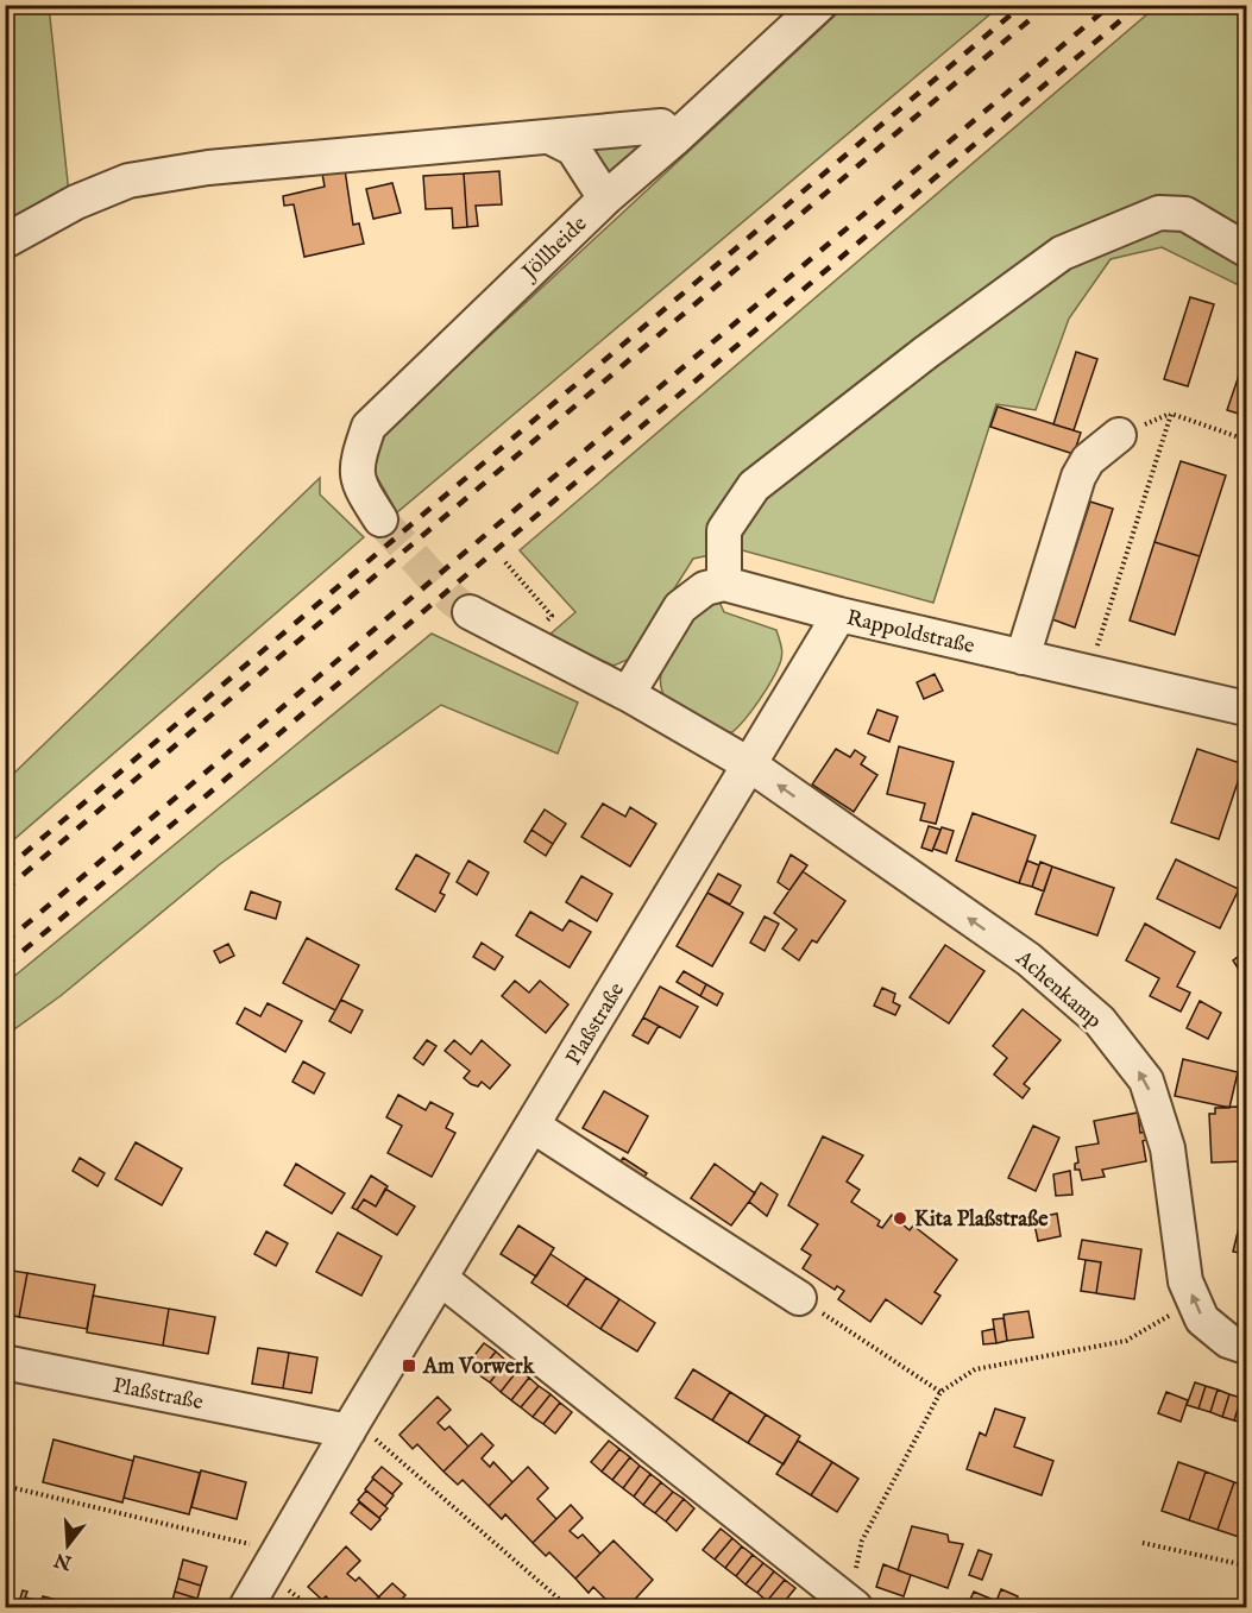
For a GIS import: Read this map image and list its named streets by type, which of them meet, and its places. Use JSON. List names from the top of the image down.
{
  "streets": {
    "street": [
      "Jöllheide",
      "Rappoldstraße",
      "Achenkamp",
      "Plaßstraße"
    ]
  },
  "crossings": [
    ["Rappoldstraße", "Plaßstraße"],
    ["Achenkamp", "Plaßstraße"]
  ],
  "one_way": ["Achenkamp"],
  "places": {
    "other": ["Kita Plaßstraße"],
    "transit": ["Am Vorwerk"]
  },
  "north": "bottom"
}
